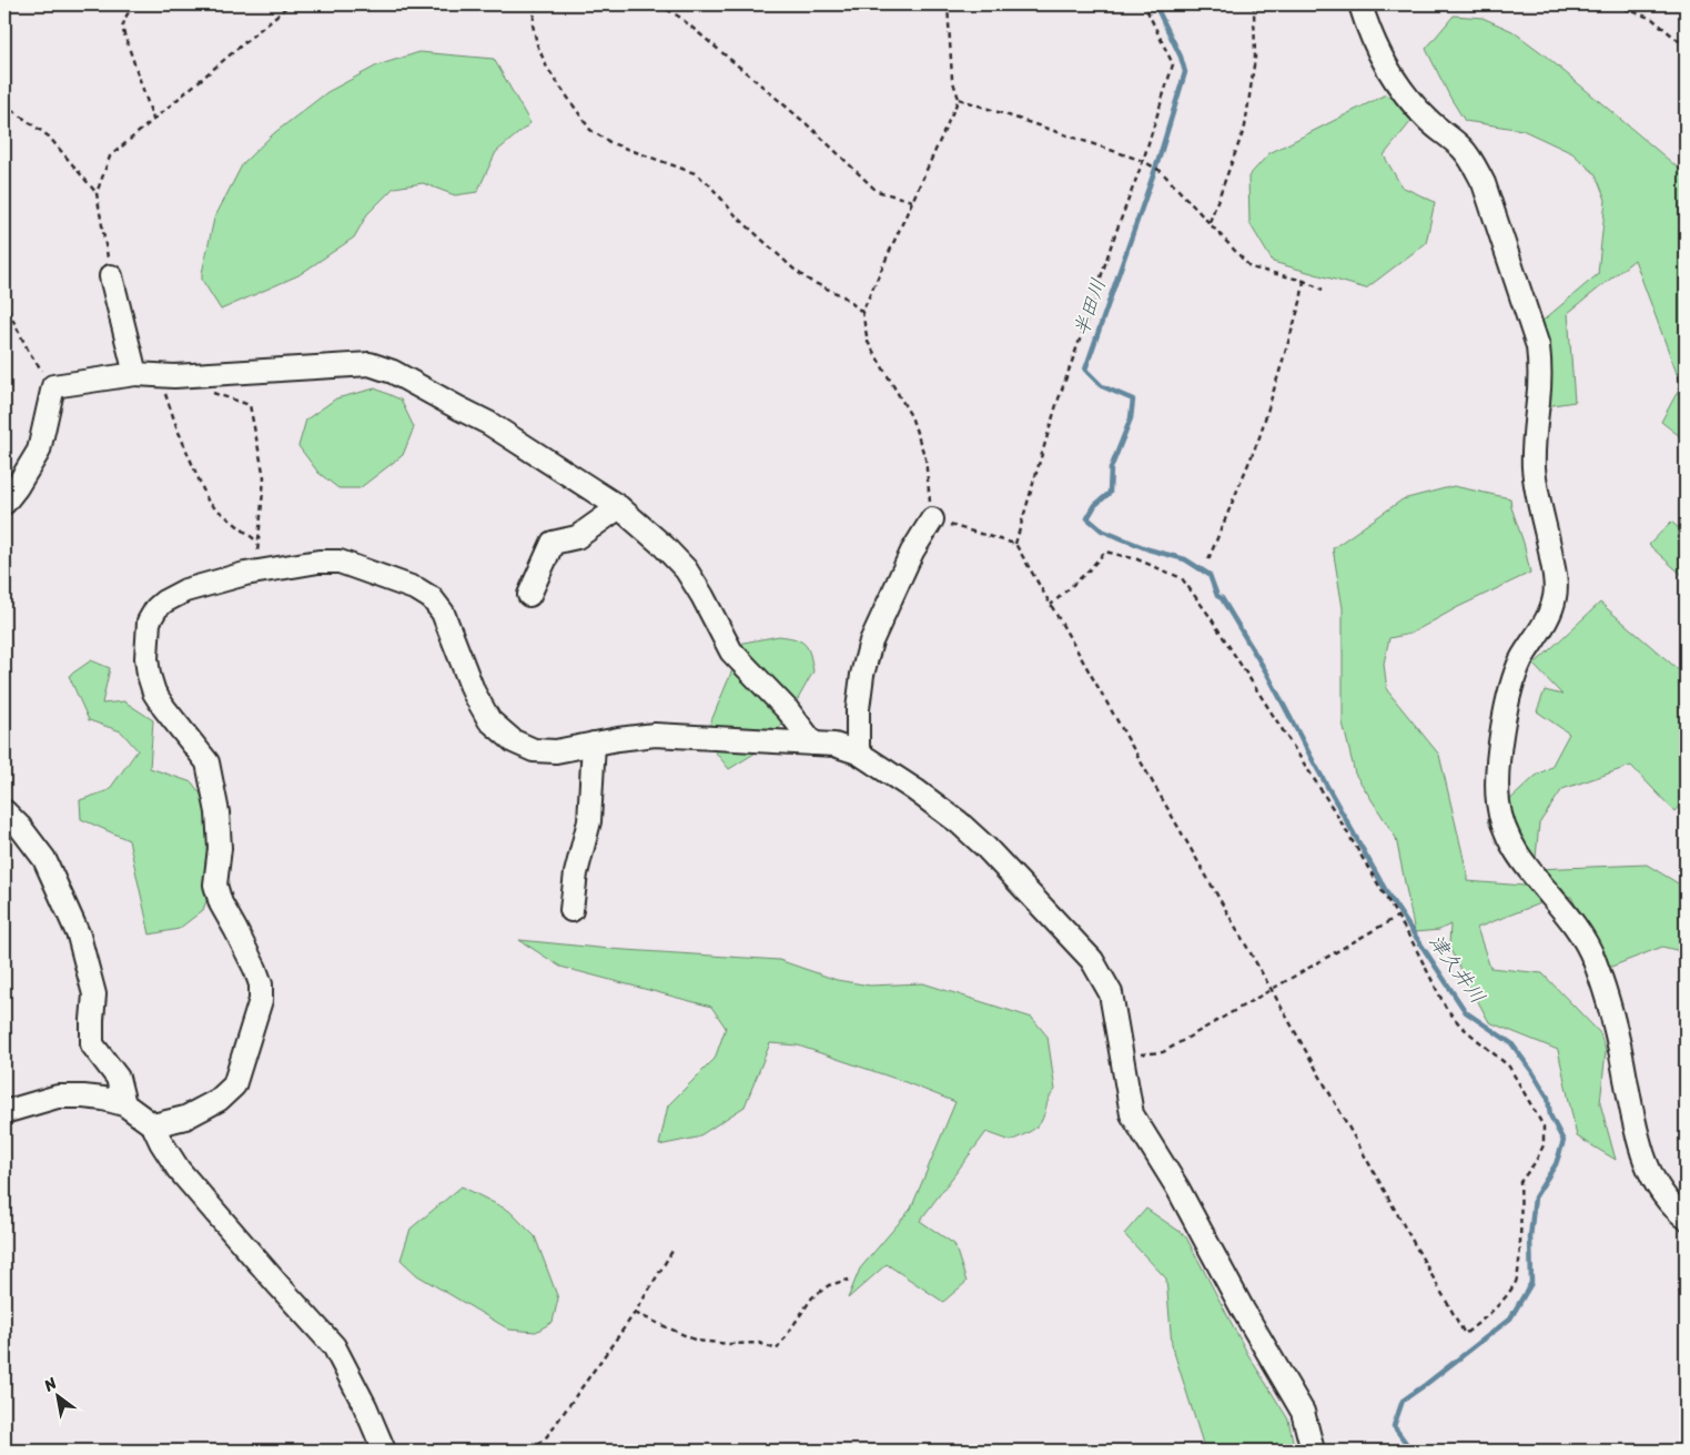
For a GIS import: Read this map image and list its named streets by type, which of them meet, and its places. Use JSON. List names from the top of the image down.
{
  "water": ["半田川", "津久井川"],
  "north": "top left"
}
